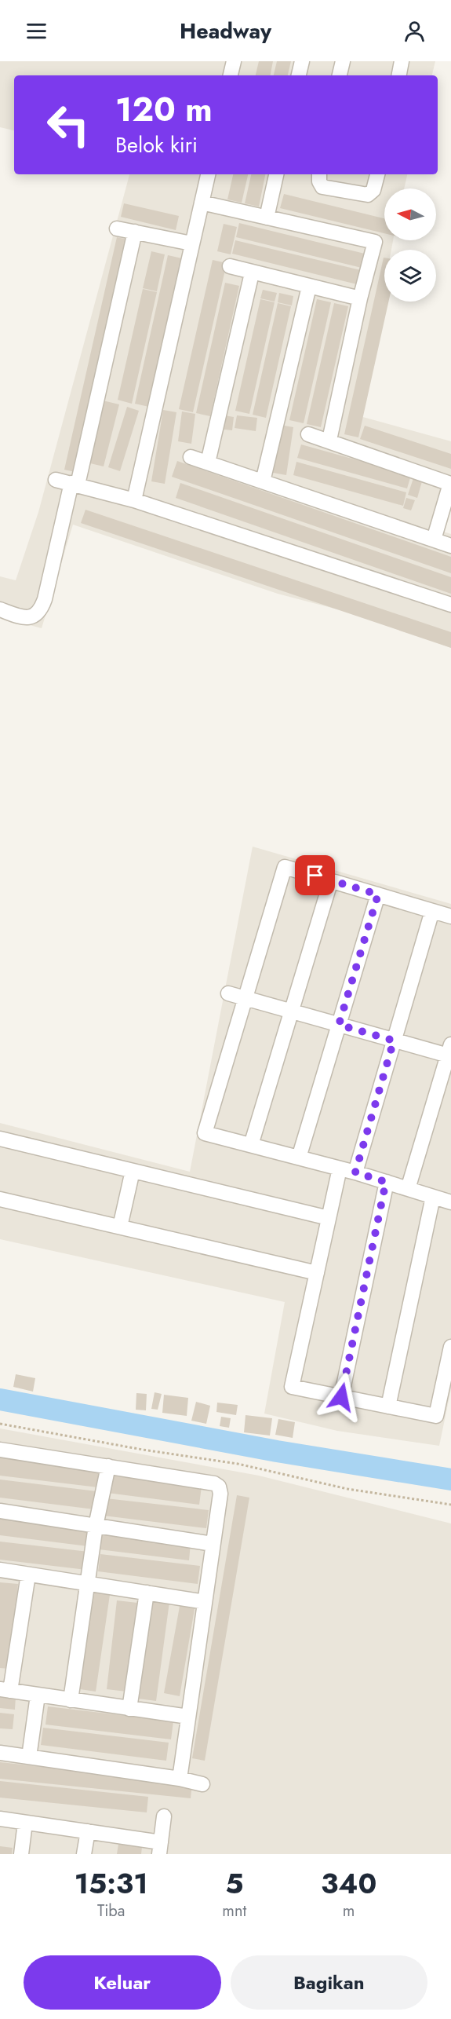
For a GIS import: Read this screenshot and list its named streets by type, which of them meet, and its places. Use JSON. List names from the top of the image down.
{
  "north": "left",
  "page": {
    "header": "Headway",
    "turn": ["120 m", "Belok kiri"],
    "eta": [
      "15:31",
      "Tiba",
      "5",
      "mnt",
      "340",
      "m"
    ],
    "buttons": ["Keluar", "Bagikan"]
  }
}
